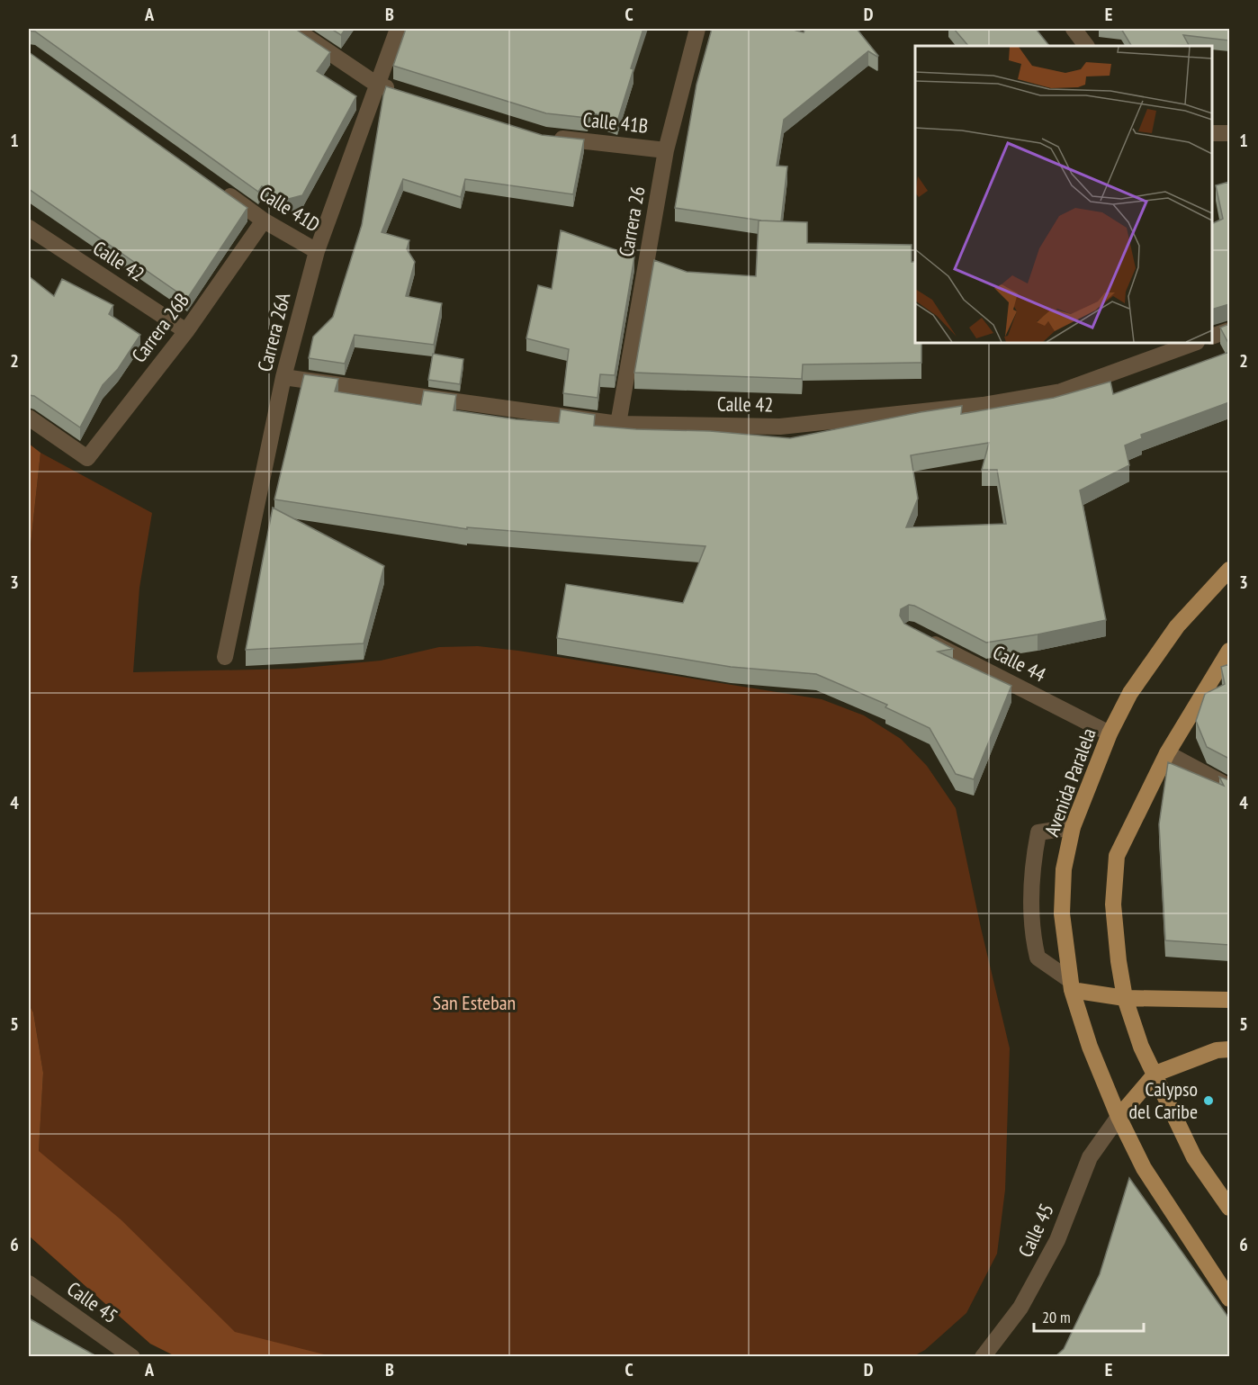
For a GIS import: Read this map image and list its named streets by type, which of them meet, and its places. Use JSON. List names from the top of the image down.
{
  "streets": {
    "main road": ["Avenida Paralela"],
    "street": [
      "Calle 41B",
      "Calle 41D",
      "Carrera 26",
      "Calle 42",
      "Carrera 26B",
      "Carrera 26A",
      "Calle 44",
      "Calle 45"
    ]
  },
  "crossings": [
    ["Calle 41B", "Carrera 26"],
    ["Calle 41D", "Carrera 26B"],
    ["Calle 41D", "Carrera 26A"],
    ["Carrera 26", "Calle 42"],
    ["Calle 42", "Carrera 26B"],
    ["Calle 42", "Carrera 26A"],
    ["Calle 44", "Avenida Paralela"],
    ["Avenida Paralela", "Calle 45"]
  ],
  "parks": ["San Esteban"],
  "places": ["Calypso del Caribe"],
  "scale_bar": "20 m",
  "grid": {
    "columns": [
      "A",
      "B",
      "C",
      "D",
      "E"
    ],
    "rows": [
      "1",
      "2",
      "3",
      "4",
      "5",
      "6"
    ]
  }
}
